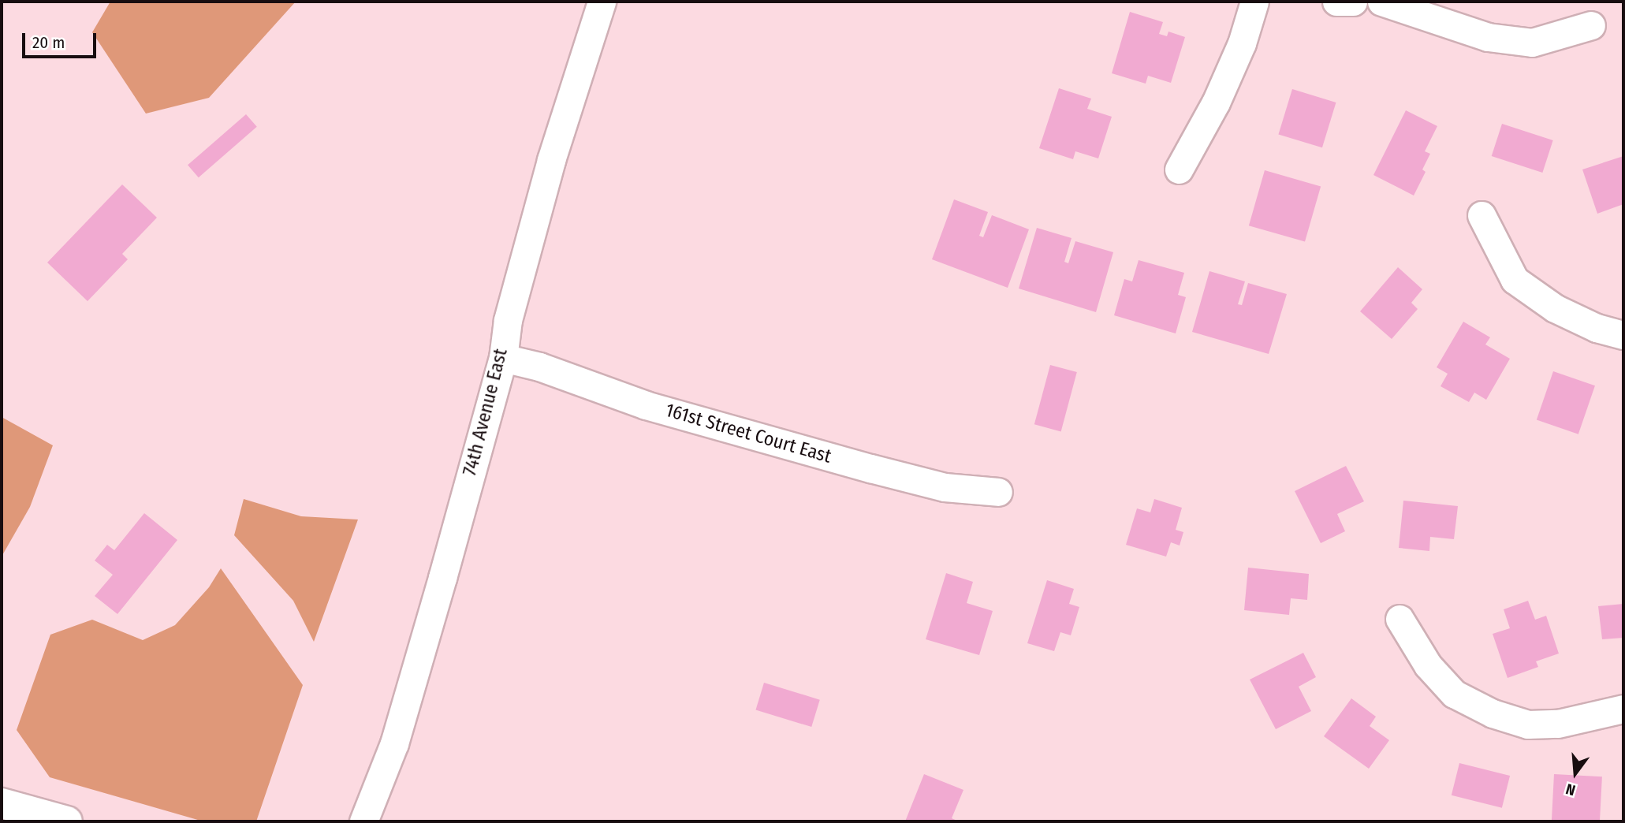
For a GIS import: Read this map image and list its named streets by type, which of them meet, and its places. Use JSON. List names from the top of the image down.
{
  "streets": {
    "street": ["74th Avenue East", "161st Street Court East"]
  },
  "crossings": [
    ["74th Avenue East", "161st Street Court East"]
  ],
  "scale_bar": "20 m",
  "north": "bottom"
}
